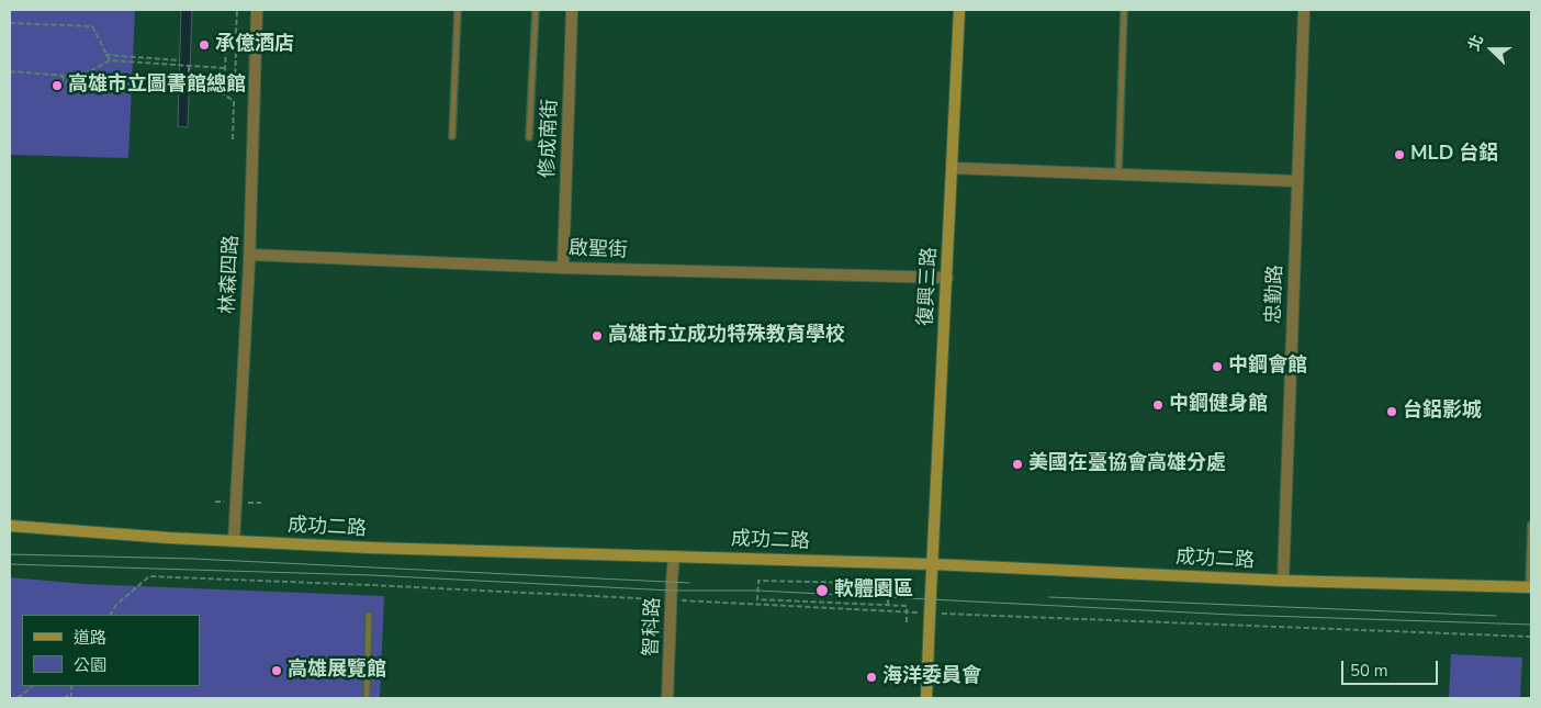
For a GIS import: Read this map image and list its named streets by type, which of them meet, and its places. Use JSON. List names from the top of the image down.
{
  "streets": {
    "street": [
      "修成南街",
      "啟聖街",
      "林森四路",
      "復興三路",
      "忠勤路",
      "成功二路",
      "智科路"
    ]
  },
  "crossings": [
    ["修成南街", "啟聖街"],
    ["啟聖街", "林森四路"],
    ["啟聖街", "復興三路"],
    ["林森四路", "成功二路"],
    ["復興三路", "成功二路"],
    ["忠勤路", "成功二路"],
    ["成功二路", "智科路"]
  ],
  "places": [
    "承億酒店",
    "高雄市立圖書館總館",
    "MLD 台鋁",
    "高雄市立成功特殊教育學校",
    "中鋼會館",
    "中鋼健身館",
    "台鋁影城",
    "美國在臺協會高雄分處",
    "軟體園區",
    "高雄展覽館",
    "海洋委員會"
  ],
  "legend": ["道路", "公園"],
  "scale_bar": "50 m",
  "north": "left"
}
